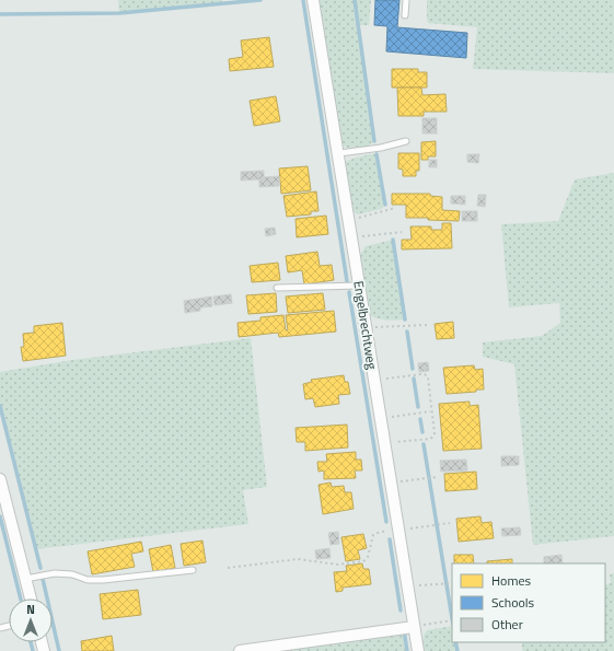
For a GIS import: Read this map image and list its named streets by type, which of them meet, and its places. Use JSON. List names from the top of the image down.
{
  "streets": {
    "street": ["Engelbrechtweg"]
  },
  "legend": ["Homes", "Schools", "Other"],
  "north": "top"
}
